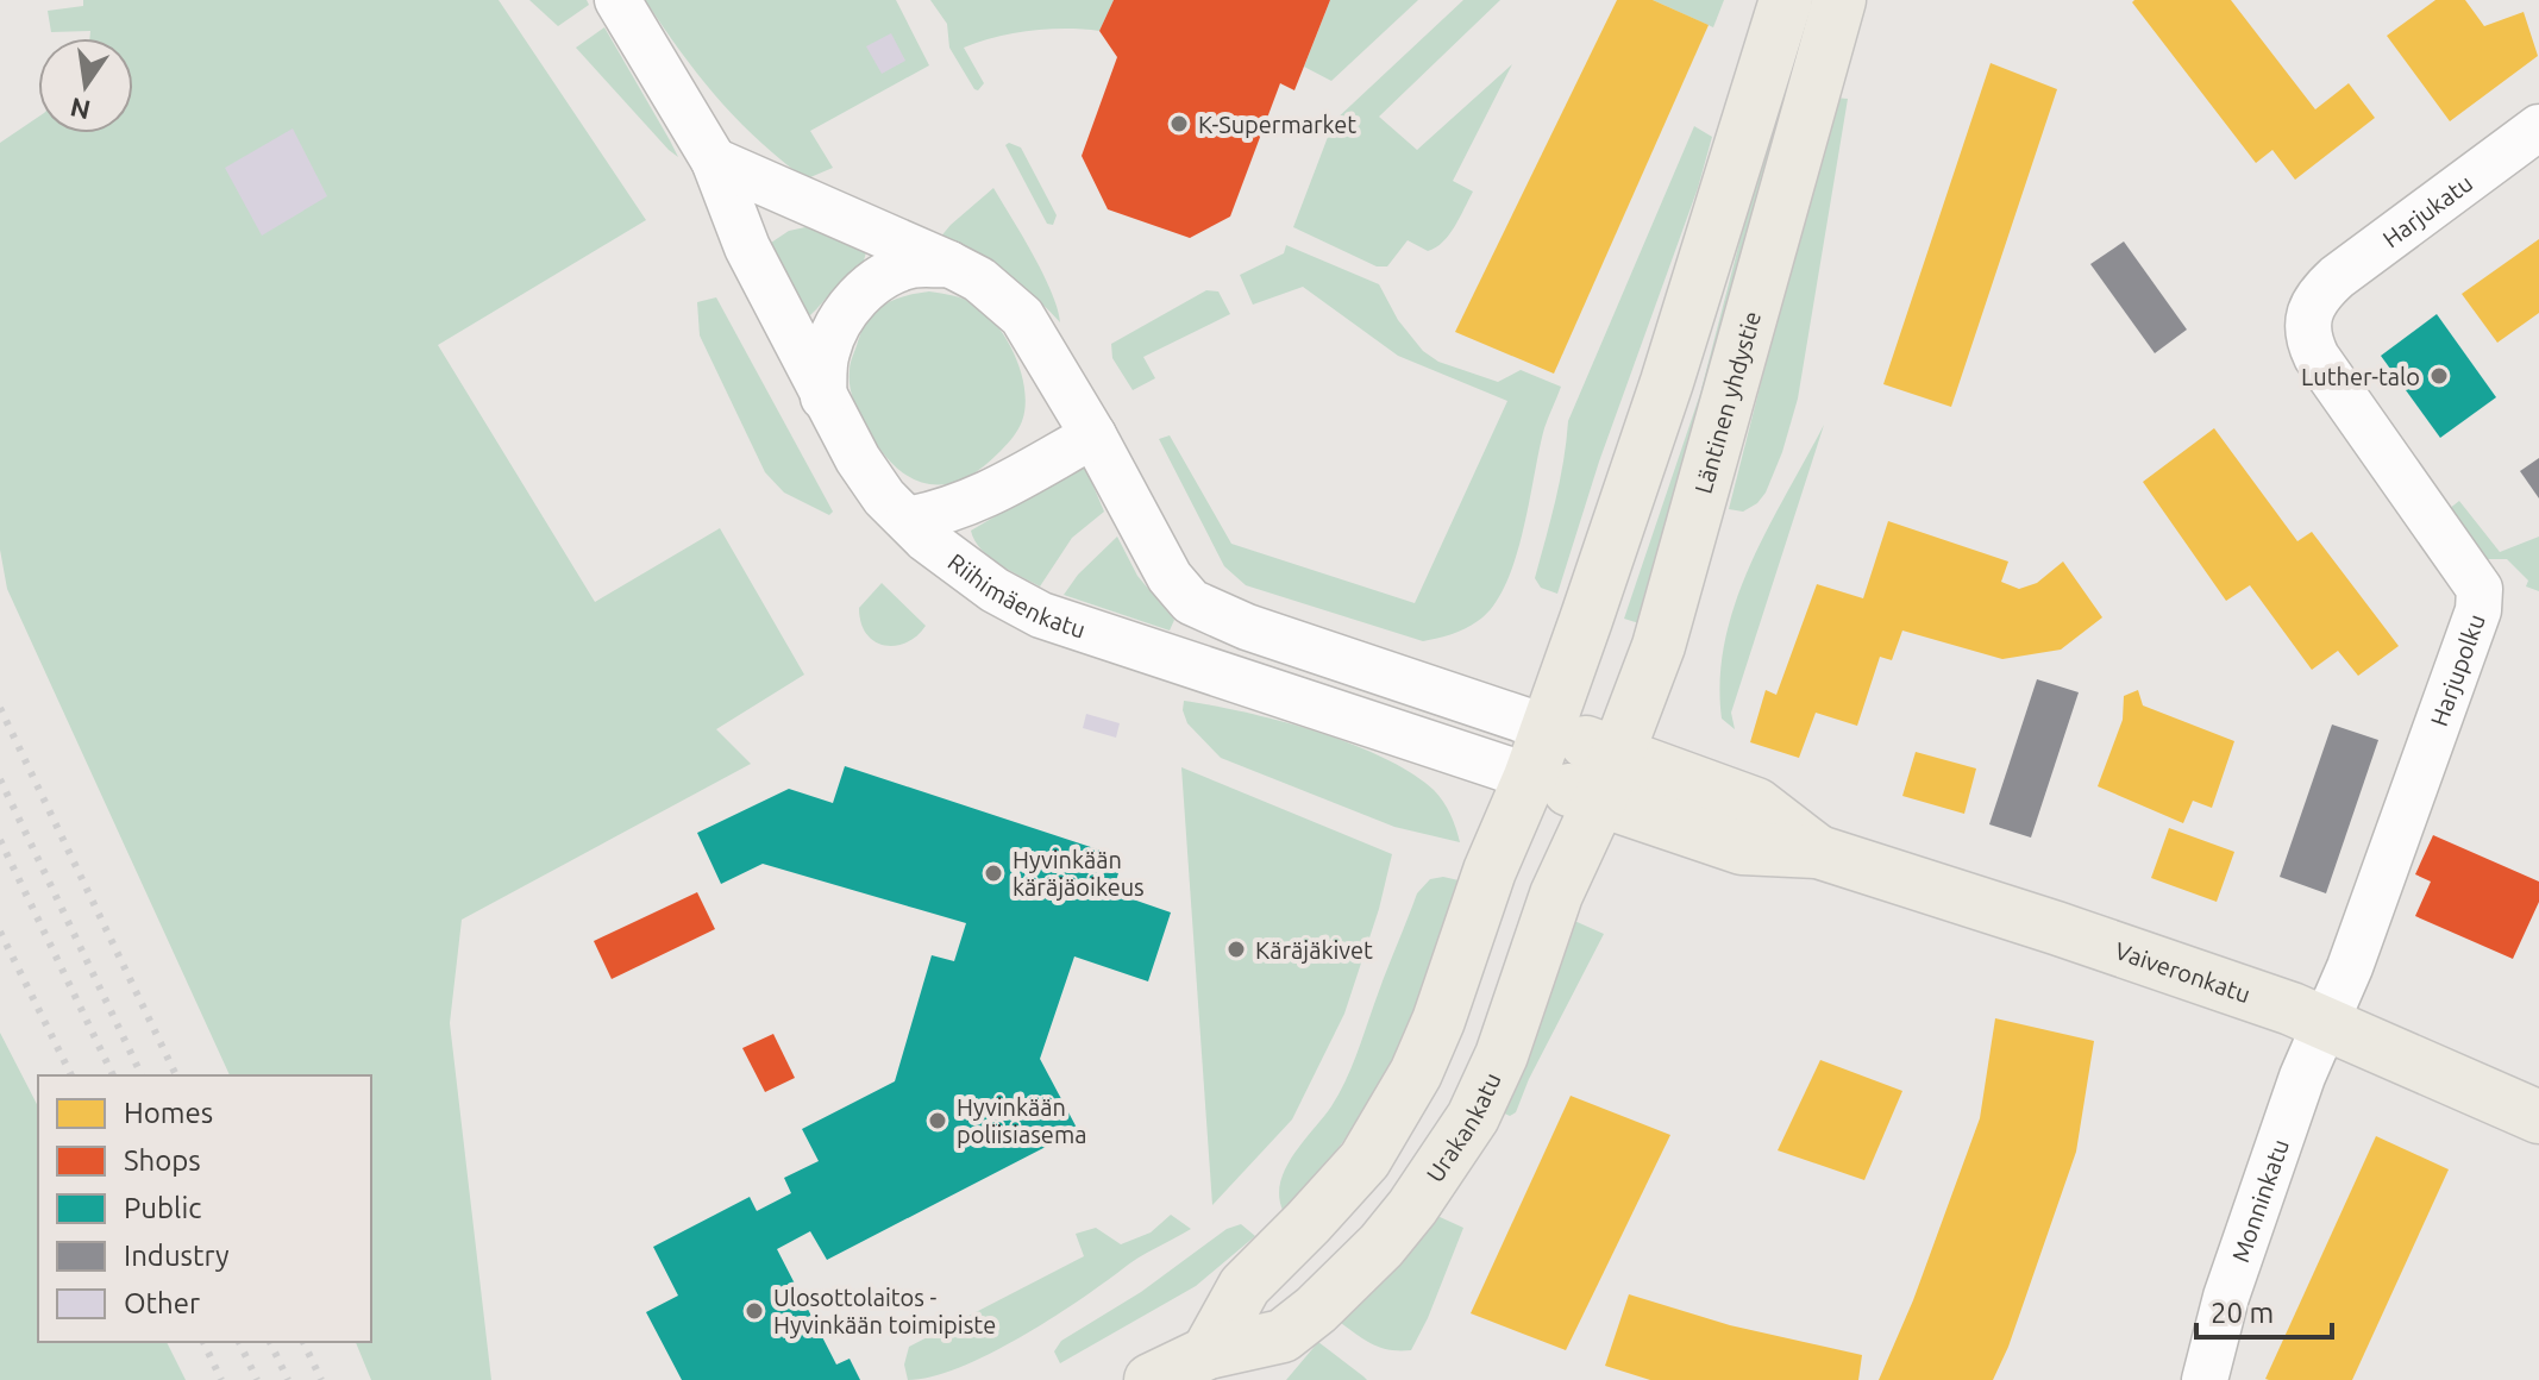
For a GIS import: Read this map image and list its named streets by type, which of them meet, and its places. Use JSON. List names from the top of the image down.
{
  "streets": {
    "main road": ["Läntinen yhdystie", "Vaiveronkatu", "Urakankatu"],
    "street": [
      "Harjukatu",
      "Riihimäenkatu",
      "Harjupolku",
      "Monninkatu"
    ]
  },
  "crossings": [
    ["Harjukatu", "Harjupolku"],
    ["Läntinen yhdystie", "Vaiveronkatu"],
    ["Läntinen yhdystie", "Urakankatu"],
    ["Riihimäenkatu", "Vaiveronkatu"],
    ["Harjupolku", "Vaiveronkatu"],
    ["Harjupolku", "Monninkatu"],
    ["Vaiveronkatu", "Urakankatu"],
    ["Vaiveronkatu", "Monninkatu"]
  ],
  "places": [
    "K-Supermarket",
    "Luther-talo",
    "Hyvinkään käräjäoikeus",
    "Käräjäkivet",
    "Hyvinkään poliisiasema",
    "Ulosottolaitos - Hyvinkään toimipiste"
  ],
  "legend": [
    "Homes",
    "Shops",
    "Public",
    "Industry",
    "Other"
  ],
  "scale_bar": "20 m",
  "north": "bottom"
}
